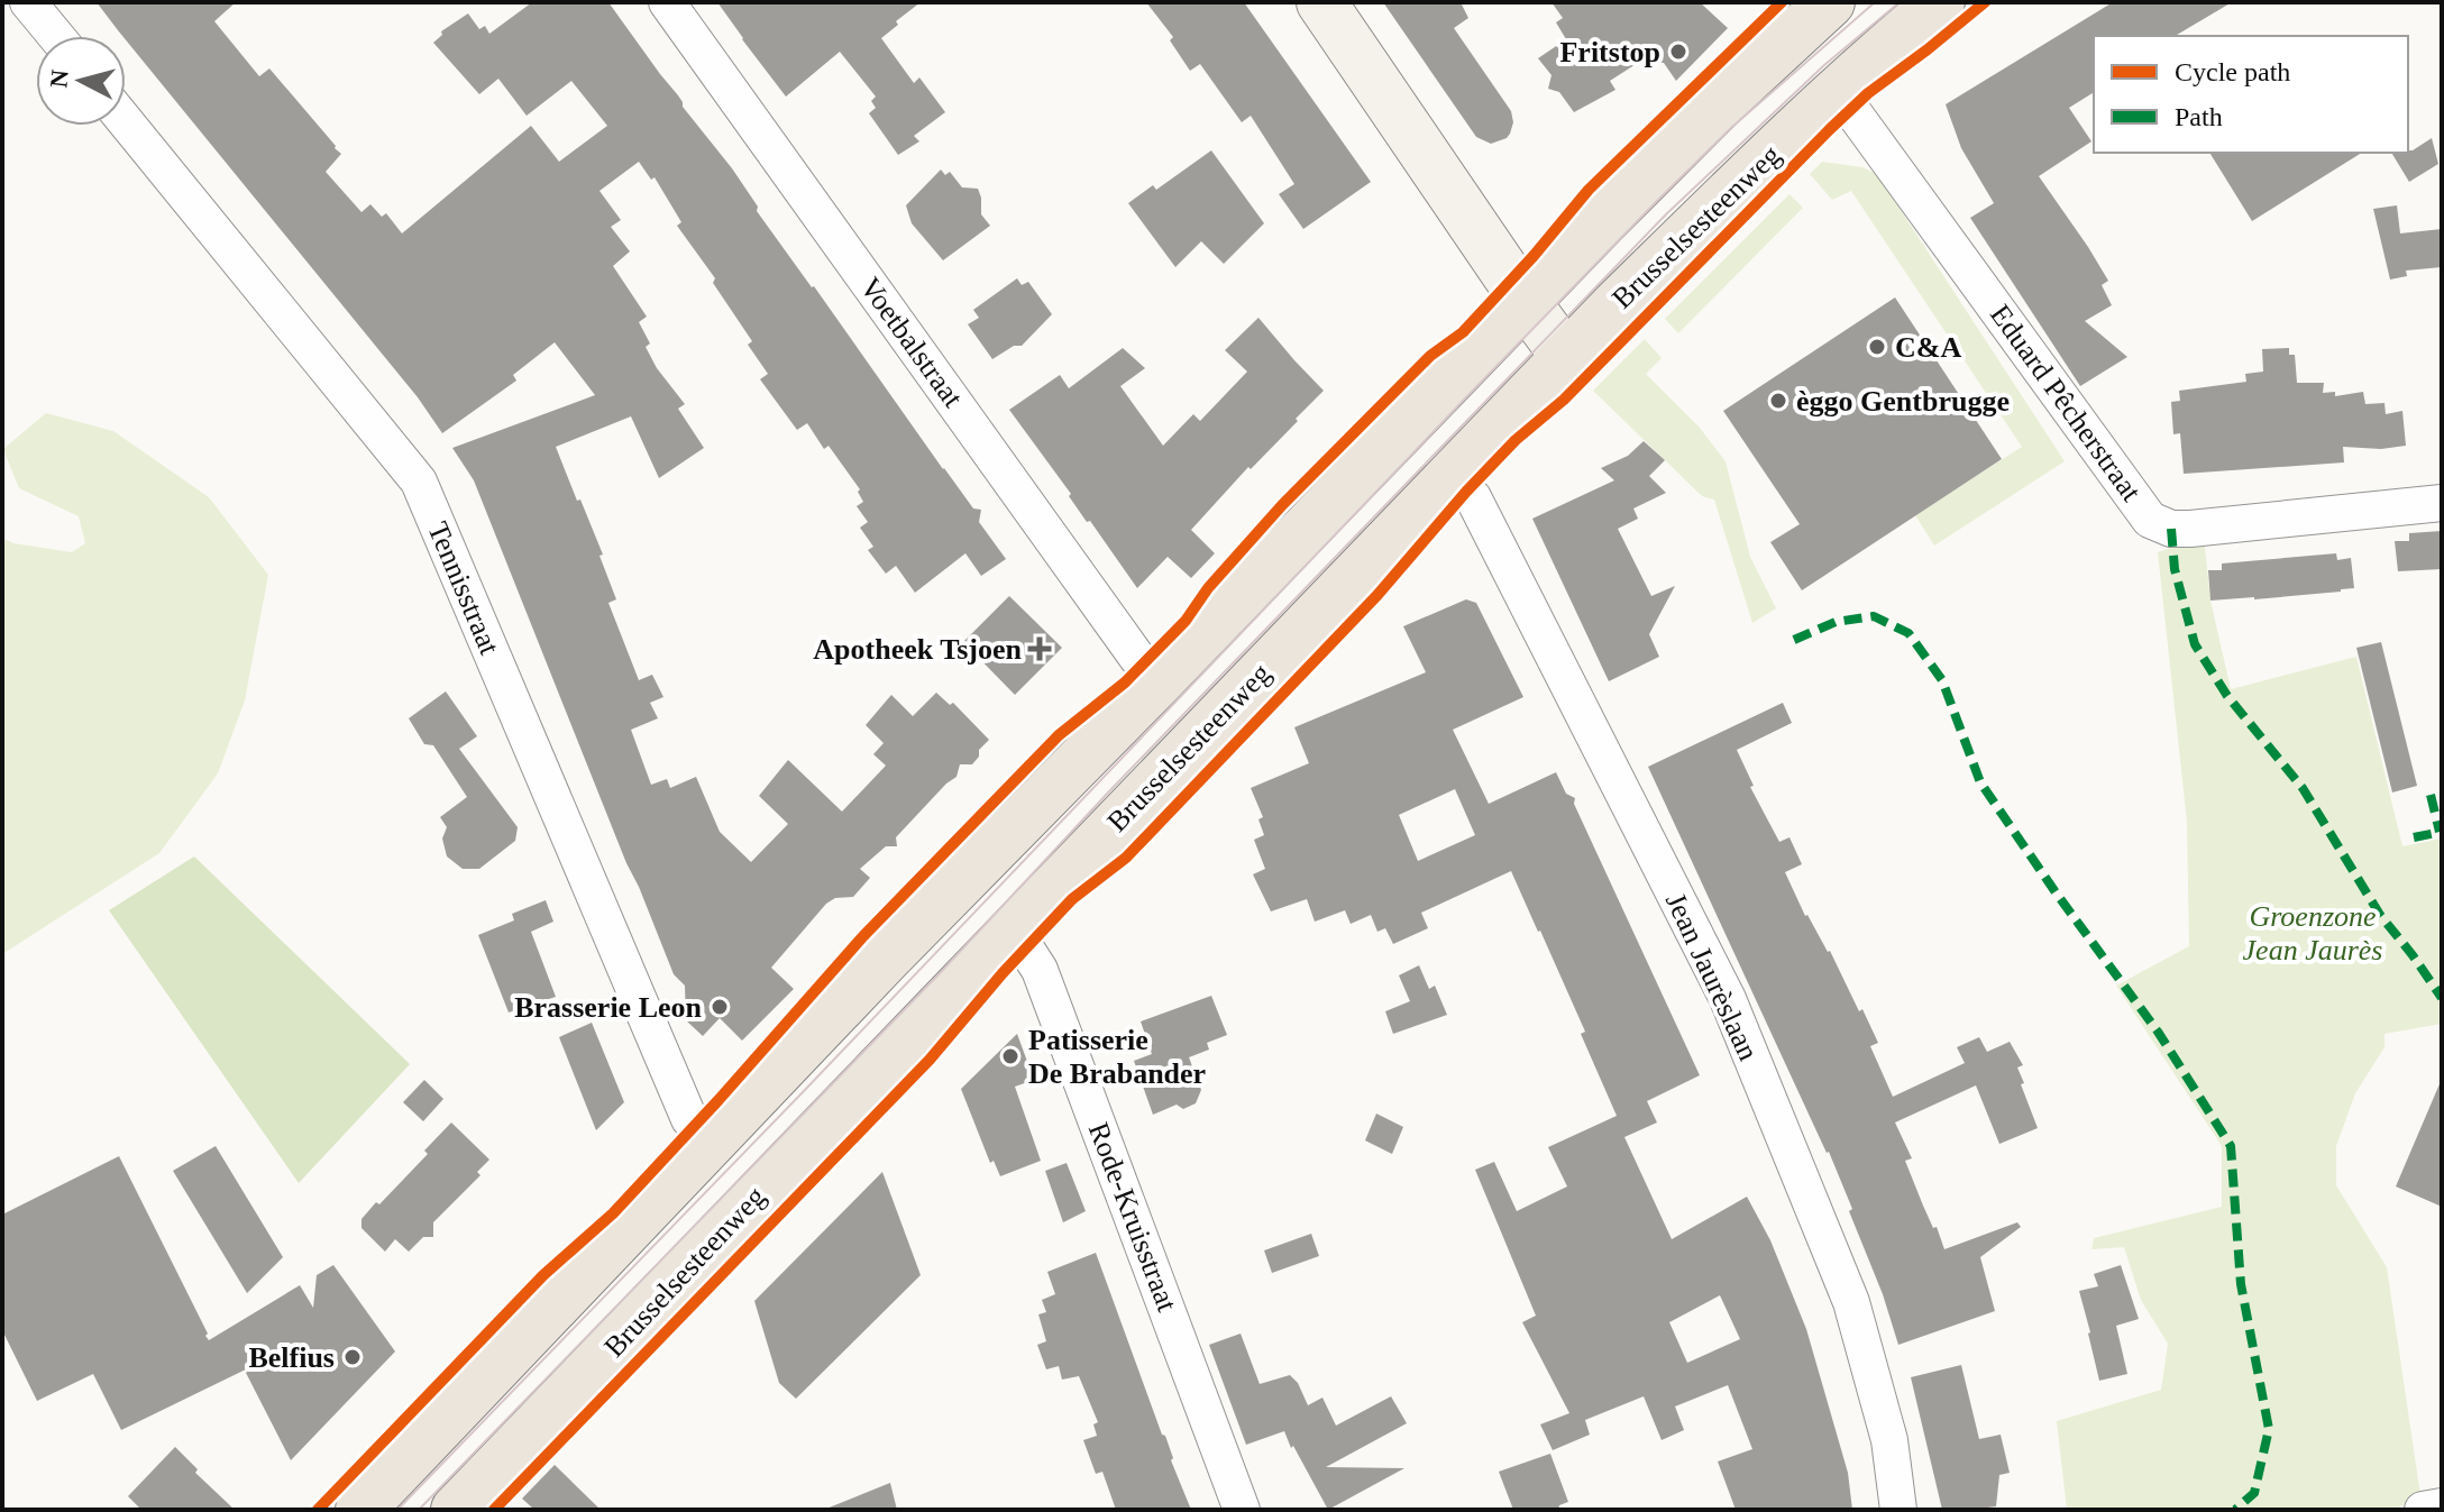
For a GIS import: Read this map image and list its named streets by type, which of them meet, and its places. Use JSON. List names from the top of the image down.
{
  "streets": {
    "main road": ["Brusselsesteenweg"],
    "street": [
      "Voetbalstraat",
      "Eduard Pêcherstraat",
      "Tennisstraat",
      "Jean Jaurèslaan",
      "Rode-Kruisstraat"
    ]
  },
  "crossings": [
    ["Brusselsesteenweg", "Eduard Pêcherstraat"],
    ["Brusselsesteenweg", "Jean Jaurèslaan"],
    ["Brusselsesteenweg", "Rode-Kruisstraat"]
  ],
  "parks": ["Groenzone Jean Jaurès"],
  "places": {
    "other": [
      "Fritstop",
      "C&A",
      "èggo Gentbrugge",
      "Brasserie Leon",
      "Patisserie De Brabander",
      "Belfius"
    ],
    "health": ["Apotheek Tsjoen"]
  },
  "legend": ["Cycle path", "Path"],
  "north": "left"
}
